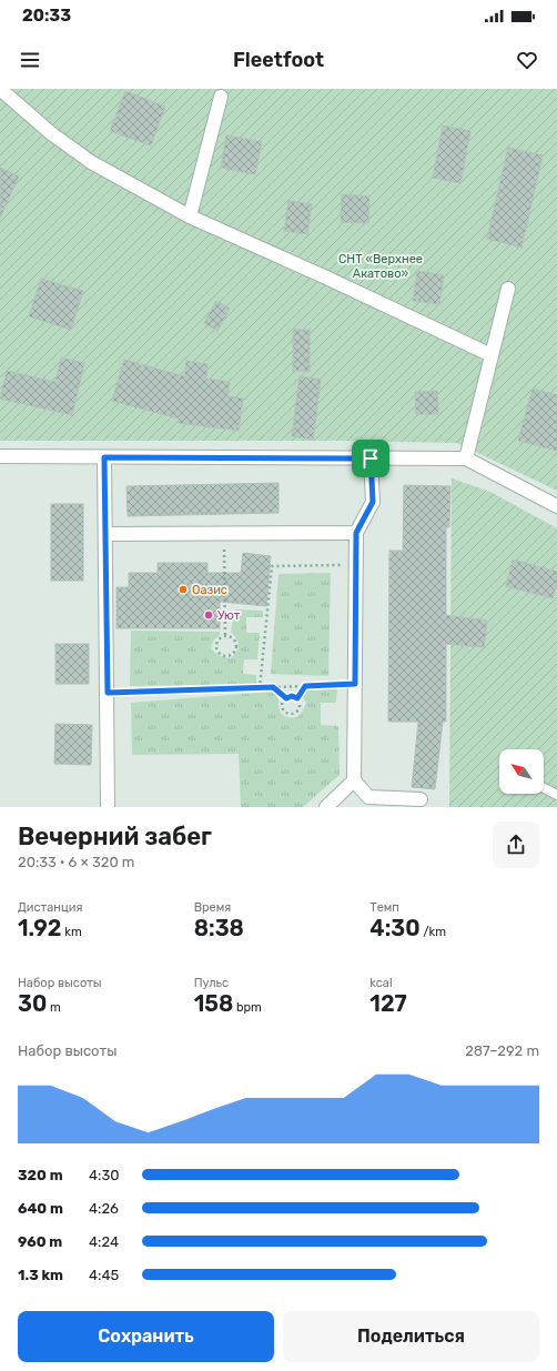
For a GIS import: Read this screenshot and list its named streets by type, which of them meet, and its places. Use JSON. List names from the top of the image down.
{
  "parks": ["СНТ «Верхнее Акатово»"],
  "places": ["Оазис", "Уют"],
  "north": "top left",
  "page": {
    "status": "20:33",
    "header": "Fleetfoot",
    "heading": ["Вечерний забег", "20:33 · 6 × 320 m"],
    "stats": [
      ["Дистанция", "1.92 km"],
      ["Время", "8:38"],
      ["Темп", "4:30 /km"],
      ["Набор высоты", "30 m"],
      ["Пульс", "158 bpm"],
      ["kcal", "127"]
    ],
    "chart": ["Набор высоты", "287–292 m"],
    "list": [
      {
        "name": "320 m",
        "note": "4:30"
      },
      {
        "name": "640 m",
        "note": "4:26"
      },
      {
        "name": "960 m",
        "note": "4:24"
      },
      {
        "name": "1.3 km",
        "note": "4:45"
      }
    ],
    "buttons": ["Сохранить", "Поделиться"]
  }
}
